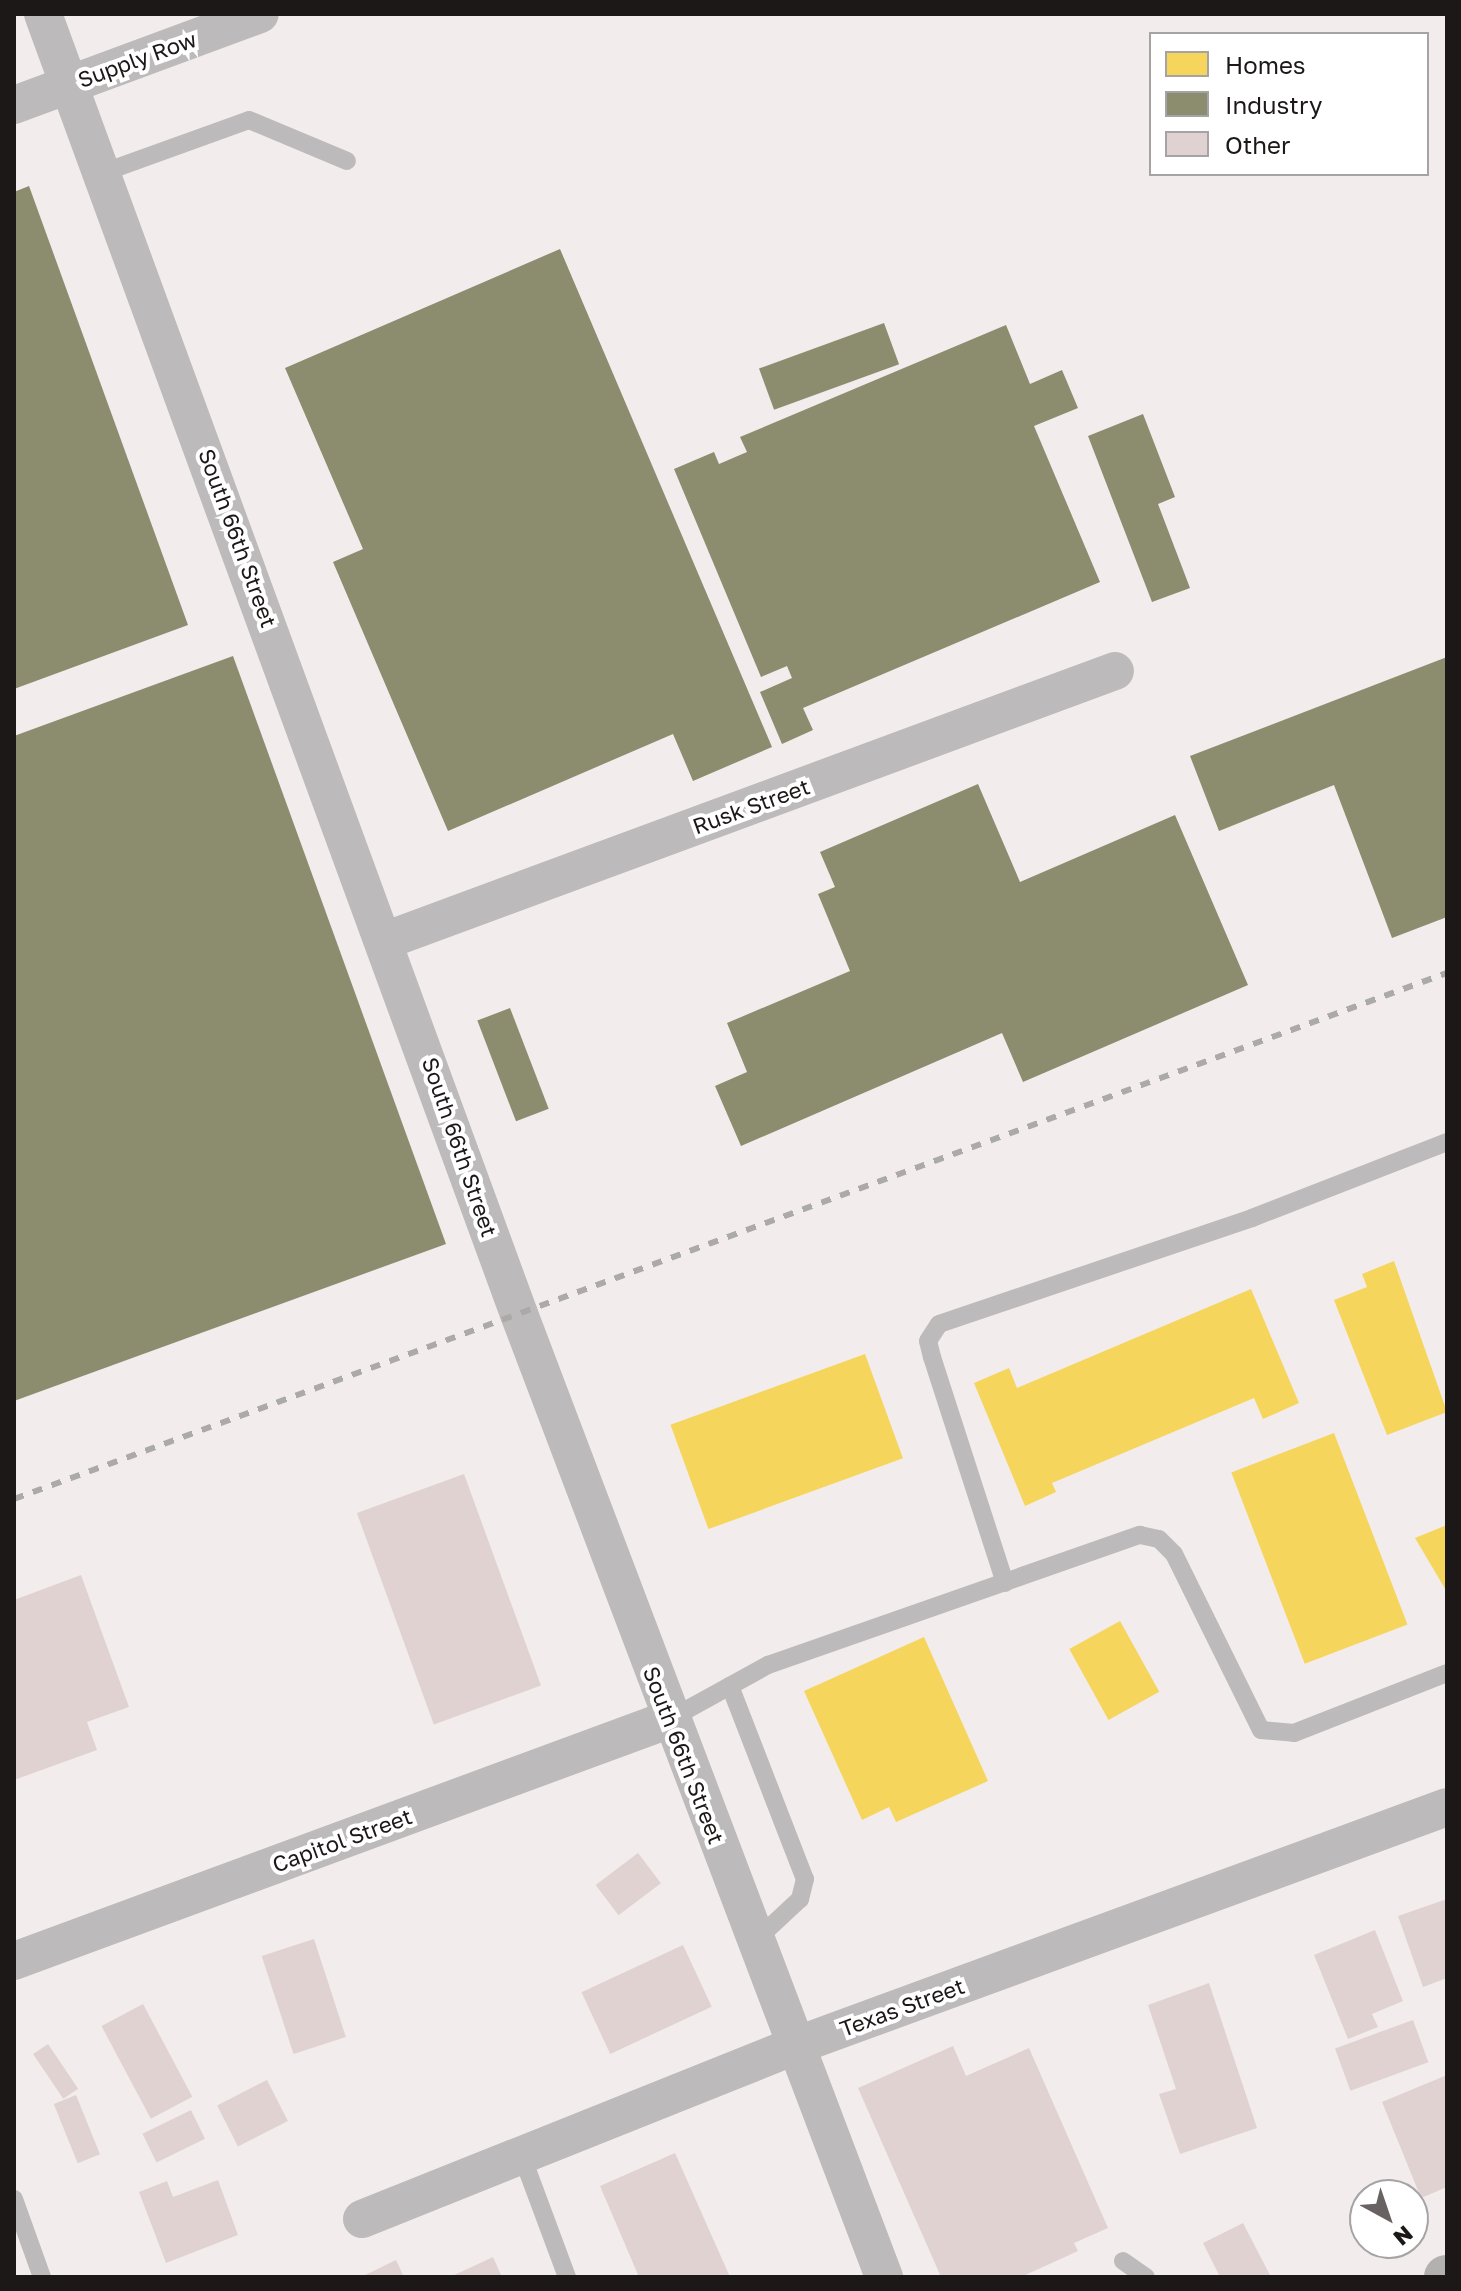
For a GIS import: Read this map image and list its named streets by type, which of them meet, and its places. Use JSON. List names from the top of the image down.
{
  "streets": {
    "street": [
      "Supply Row",
      "South 66th Street",
      "Rusk Street",
      "Capitol Street",
      "Texas Street"
    ]
  },
  "crossings": [
    ["Supply Row", "South 66th Street"],
    ["South 66th Street", "Rusk Street"],
    ["South 66th Street", "Capitol Street"],
    ["South 66th Street", "Texas Street"]
  ],
  "legend": ["Homes", "Industry", "Other"],
  "north": "bottom right"
}
